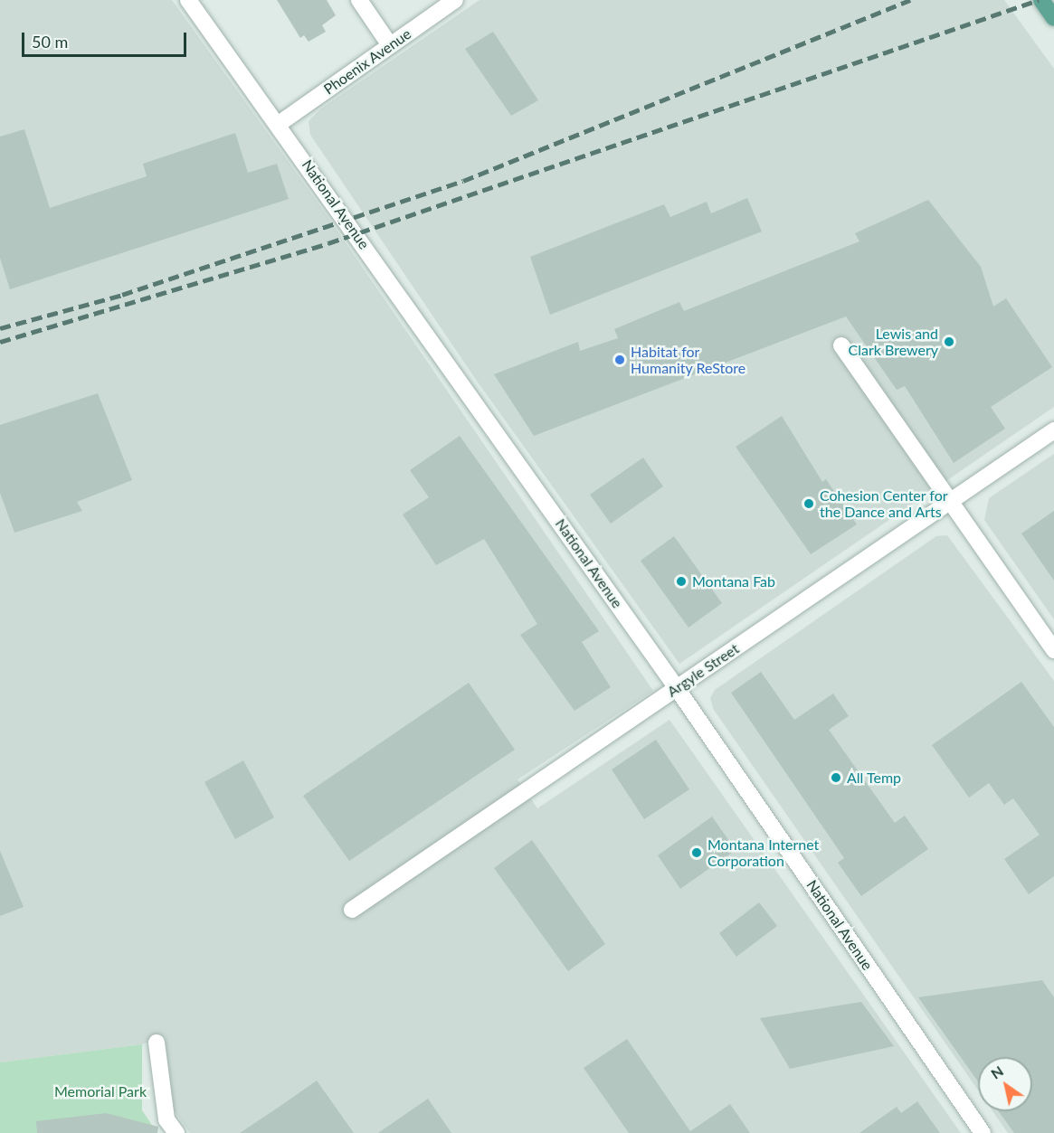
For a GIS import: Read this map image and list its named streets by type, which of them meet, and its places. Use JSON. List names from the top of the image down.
{
  "streets": {
    "street": ["Phoenix Avenue", "National Avenue", "Argyle Street"]
  },
  "crossings": [
    ["Phoenix Avenue", "National Avenue"],
    ["National Avenue", "Argyle Street"]
  ],
  "parks": ["Memorial Park"],
  "places": [
    "Lewis and Clark Brewery",
    "Habitat for Humanity ReStore",
    "Cohesion Center for the Dance and Arts",
    "Montana Fab",
    "All Temp",
    "Montana Internet Corporation"
  ],
  "scale_bar": "50 m",
  "north": "top left"
}
